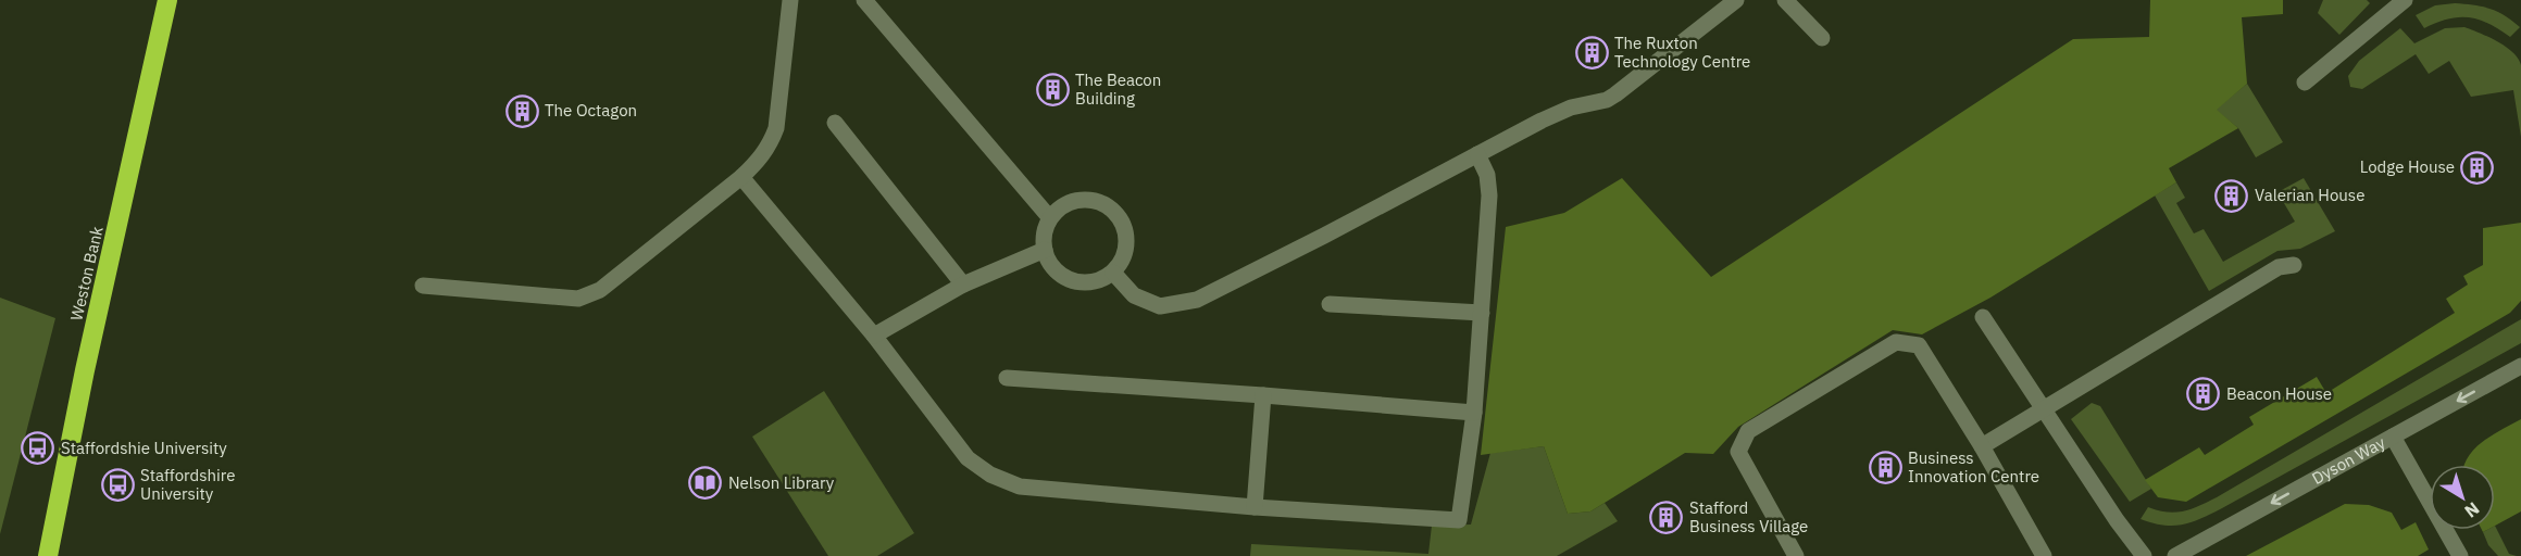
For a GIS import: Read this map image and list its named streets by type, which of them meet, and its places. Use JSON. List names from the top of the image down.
{
  "streets": {
    "highway": ["Weston Bank"],
    "street": ["Dyson Way"]
  },
  "one_way": ["Dyson Way"],
  "places": {
    "building": [
      "The Ruxton Technology Centre",
      "The Beacon Building",
      "The Octagon",
      "Lodge House",
      "Valerian House",
      "Beacon House",
      "Business Innovation Centre",
      "Stafford Business Village"
    ],
    "bus stop": ["Staffordshie University", "Staffordshire University"],
    "library": ["Nelson Library"]
  },
  "north": "bottom right"
}
